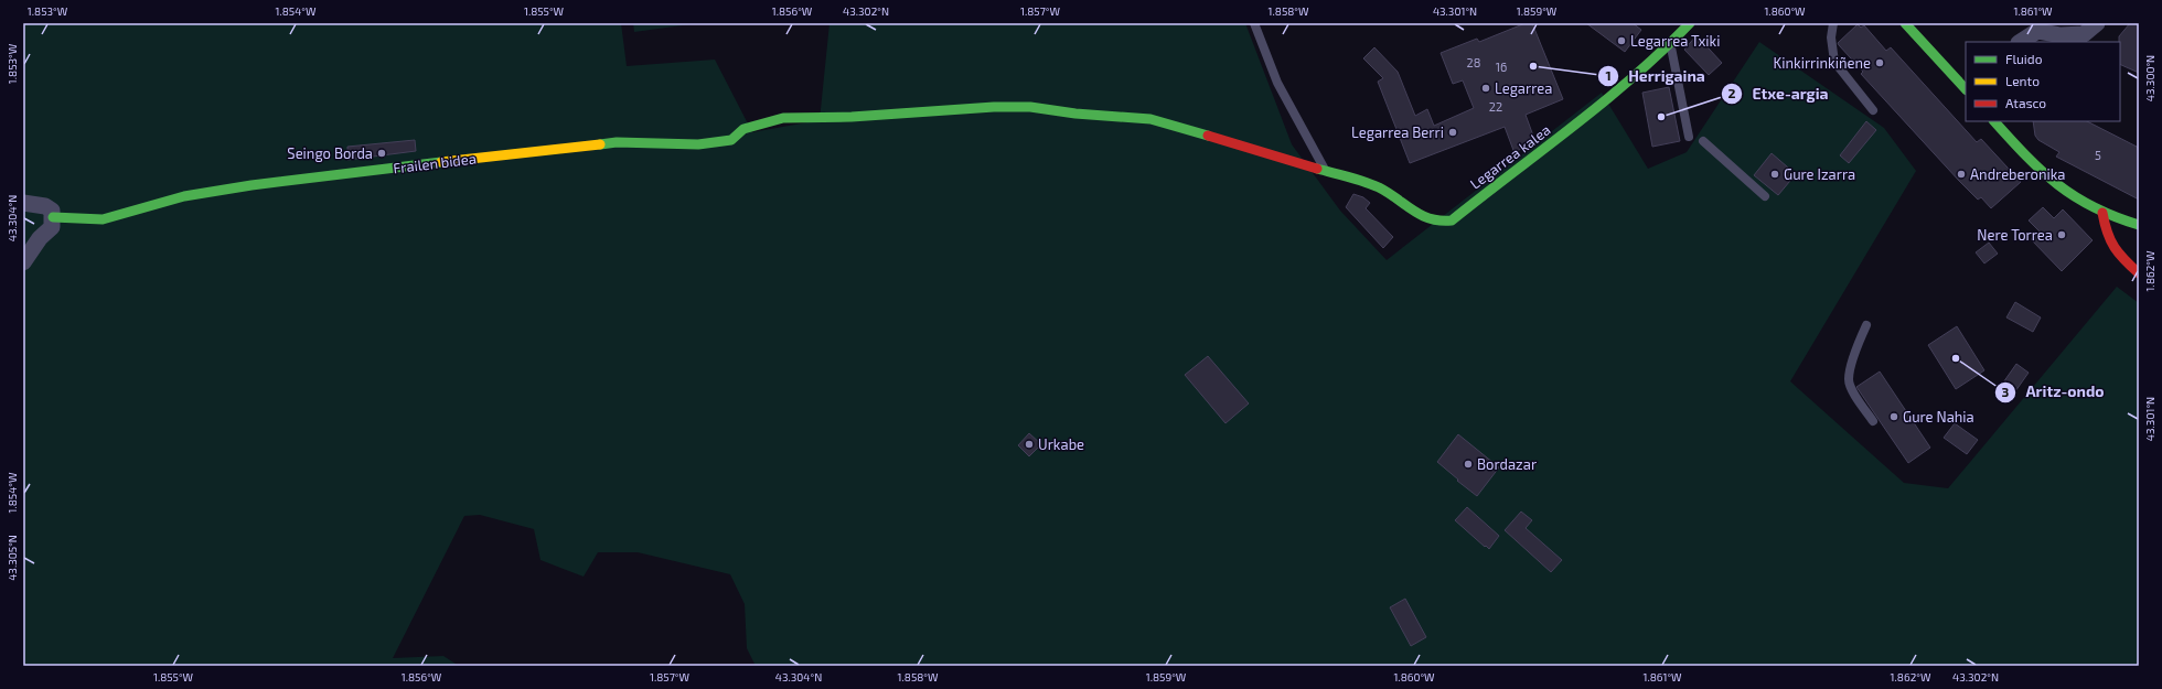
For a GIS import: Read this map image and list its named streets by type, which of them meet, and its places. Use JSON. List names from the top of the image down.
{
  "streets": {
    "street": ["Legarrea kalea", "Frailen bidea"]
  },
  "crossings": [
    ["Legarrea kalea", "Frailen bidea"]
  ],
  "places": [
    "Legarrea Txiki",
    "Kinkirrinkiñene",
    "Herrigaina",
    "Legarrea",
    "Etxe-argia",
    "Legarrea Berri",
    "Seingo Borda",
    "Gure Izarra",
    "Andreberonika",
    "Nere Torrea",
    "Aritz-ondo",
    "Gure Nahia",
    "Urkabe",
    "Bordazar"
  ],
  "house_numbers": [
    "28",
    "16",
    "22",
    "5"
  ],
  "legend": ["Fluido", "Lento", "Atasco"],
  "coordinates": [
    "1.853°W",
    "1.854°W",
    "1.855°W",
    "1.856°W",
    "43.302°N",
    "1.857°W",
    "1.858°W",
    "43.301°N",
    "1.859°W",
    "1.860°W",
    "1.861°W",
    "43.300°N",
    "43.304°N",
    "1.862°W",
    "43.305°N"
  ]
}
